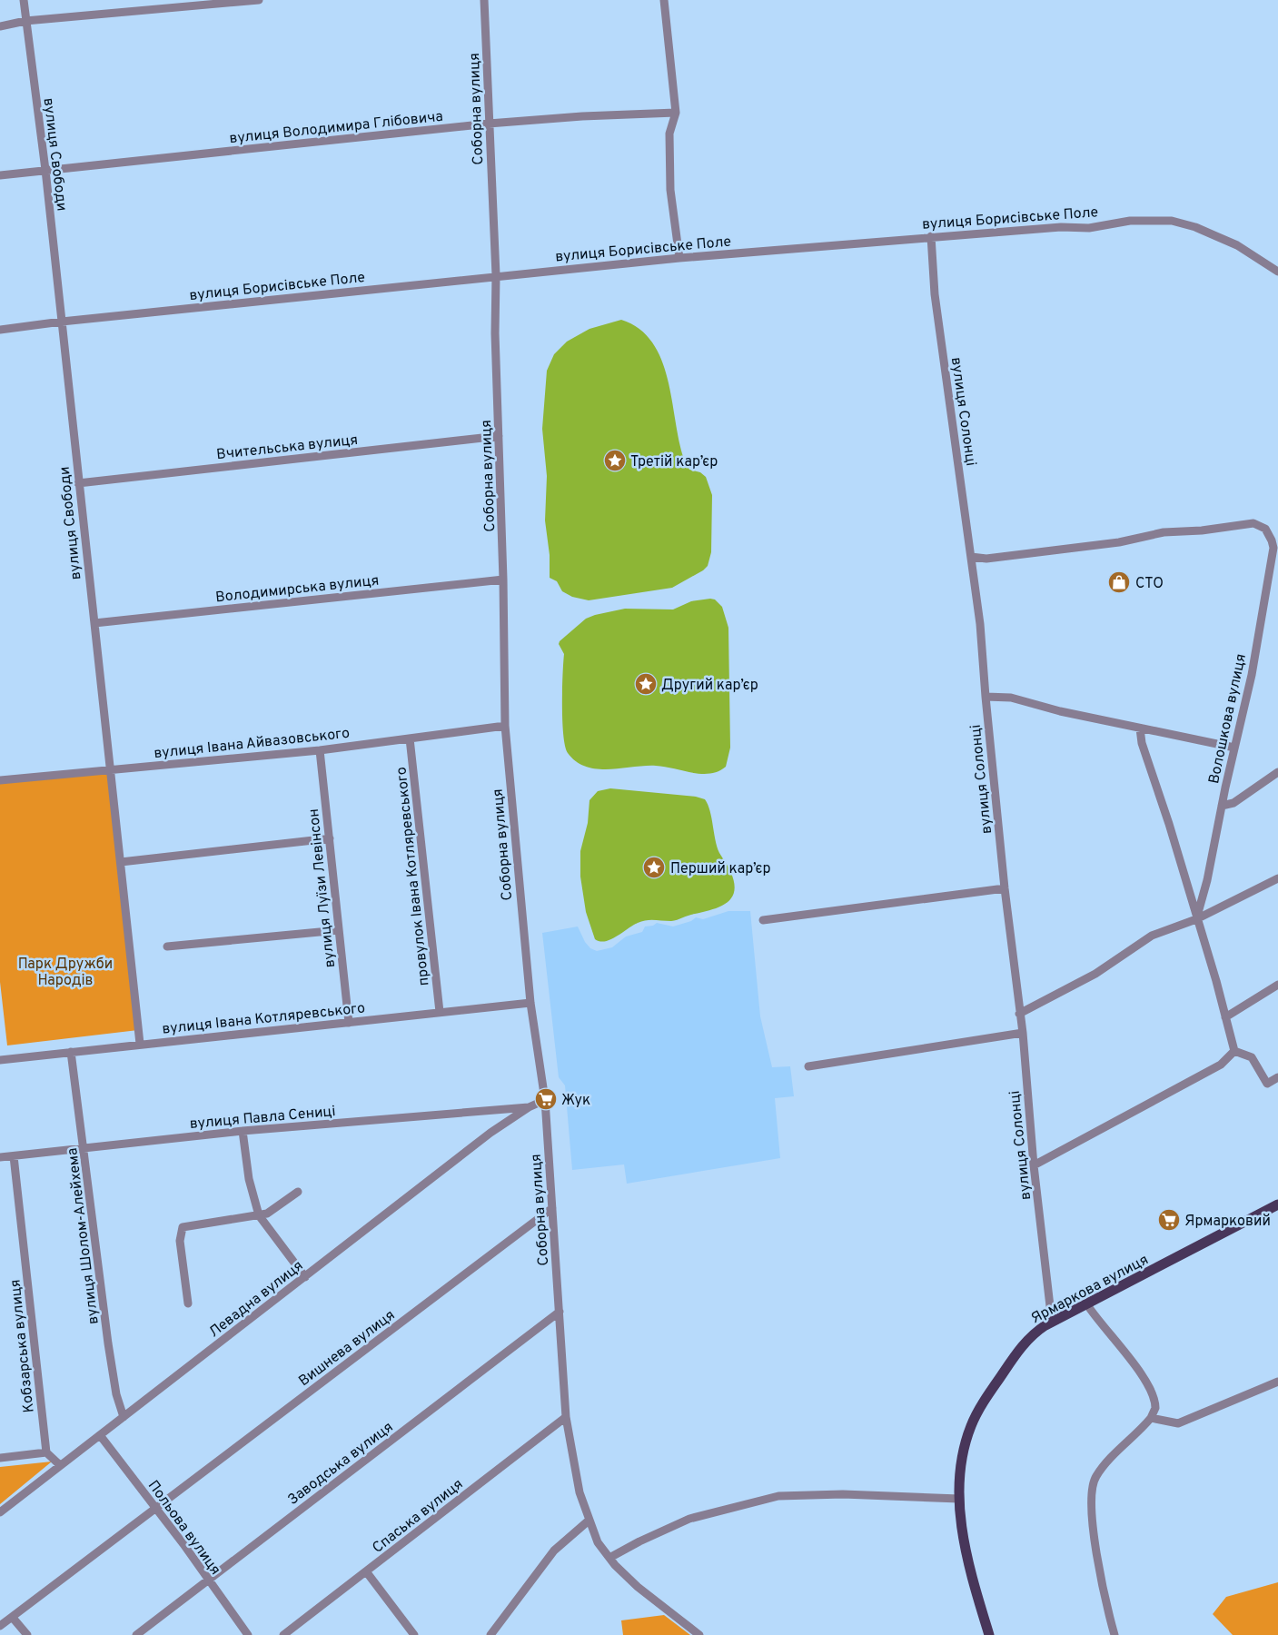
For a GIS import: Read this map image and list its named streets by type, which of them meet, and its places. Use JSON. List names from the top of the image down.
{
  "streets": {
    "main road": ["Ярмаркова вулиця"],
    "street": [
      "Соборна вулиця",
      "вулиця Володимира Глібовича",
      "вулиця Свободи",
      "вулиця Борисівське Поле",
      "вулиця Солонці",
      "Вчительська вулиця",
      "Володимирська вулиця",
      "Волошкова вулиця",
      "вулиця Івана Айвазовського",
      "провулок Івана Котляревського",
      "вулиця Луїзи Левінсон",
      "вулиця Івана Котляревського",
      "вулиця Павла Сениці",
      "вулиця Шолом-Алейхема",
      "Левадна вулиця",
      "Кобзарська вулиця",
      "Вишнева вулиця",
      "Заводська вулиця",
      "Спаська вулиця",
      "Польова вулиця"
    ]
  },
  "crossings": [
    ["Соборна вулиця", "вулиця Володимира Глібовича"],
    ["Соборна вулиця", "вулиця Борисівське Поле"],
    ["Соборна вулиця", "Вчительська вулиця"],
    ["Соборна вулиця", "Володимирська вулиця"],
    ["Соборна вулиця", "вулиця Івана Айвазовського"],
    ["Соборна вулиця", "вулиця Івана Котляревського"],
    ["Соборна вулиця", "Вишнева вулиця"],
    ["Соборна вулиця", "Заводська вулиця"],
    ["Соборна вулиця", "Спаська вулиця"],
    ["вулиця Володимира Глібовича", "вулиця Свободи"],
    ["вулиця Свободи", "вулиця Борисівське Поле"],
    ["вулиця Свободи", "Вчительська вулиця"],
    ["вулиця Свободи", "Володимирська вулиця"],
    ["вулиця Свободи", "вулиця Івана Айвазовського"],
    ["вулиця Свободи", "вулиця Івана Котляревського"],
    ["вулиця Борисівське Поле", "вулиця Солонці"],
    ["вулиця Солонці", "Ярмаркова вулиця"],
    ["вулиця Івана Айвазовського", "провулок Івана Котляревського"],
    ["вулиця Івана Айвазовського", "вулиця Луїзи Левінсон"],
    ["провулок Івана Котляревського", "вулиця Івана Котляревського"],
    ["вулиця Луїзи Левінсон", "вулиця Івана Котляревського"],
    ["вулиця Івана Котляревського", "вулиця Шолом-Алейхема"],
    ["вулиця Павла Сениці", "вулиця Шолом-Алейхема"],
    ["вулиця Павла Сениці", "Левадна вулиця"],
    ["вулиця Павла Сениці", "Кобзарська вулиця"],
    ["вулиця Шолом-Алейхема", "Левадна вулиця"],
    ["Левадна вулиця", "Польова вулиця"],
    ["Вишнева вулиця", "Польова вулиця"],
    ["Заводська вулиця", "Польова вулиця"]
  ],
  "parks": ["Парк Дружби Народів"],
  "places": {
    "place": ["Третій кар’єр", "Другий кар’єр", "Перший кар’єр"],
    "shop": ["СТО"],
    "supermarket": ["Жук", "Ярмарковий"]
  }
}
